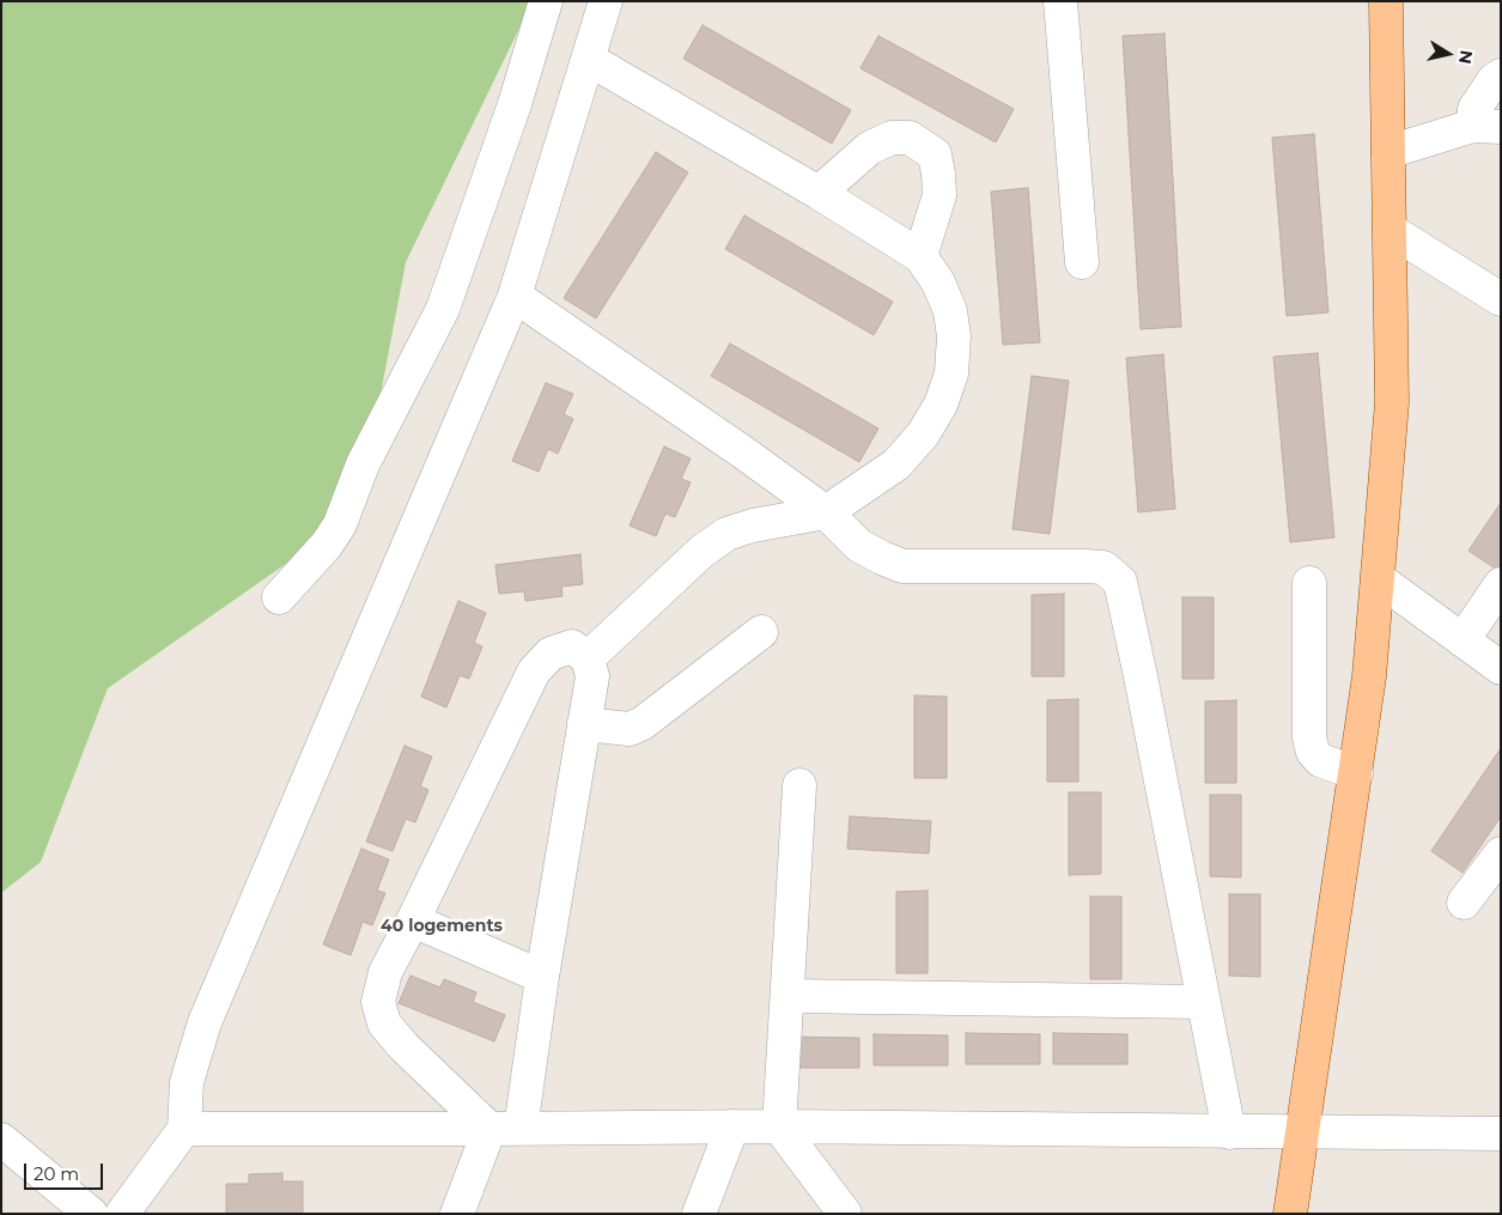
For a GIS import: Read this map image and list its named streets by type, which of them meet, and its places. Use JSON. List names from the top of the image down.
{
  "districts": ["40 logements"],
  "scale_bar": "20 m",
  "north": "right"
}
